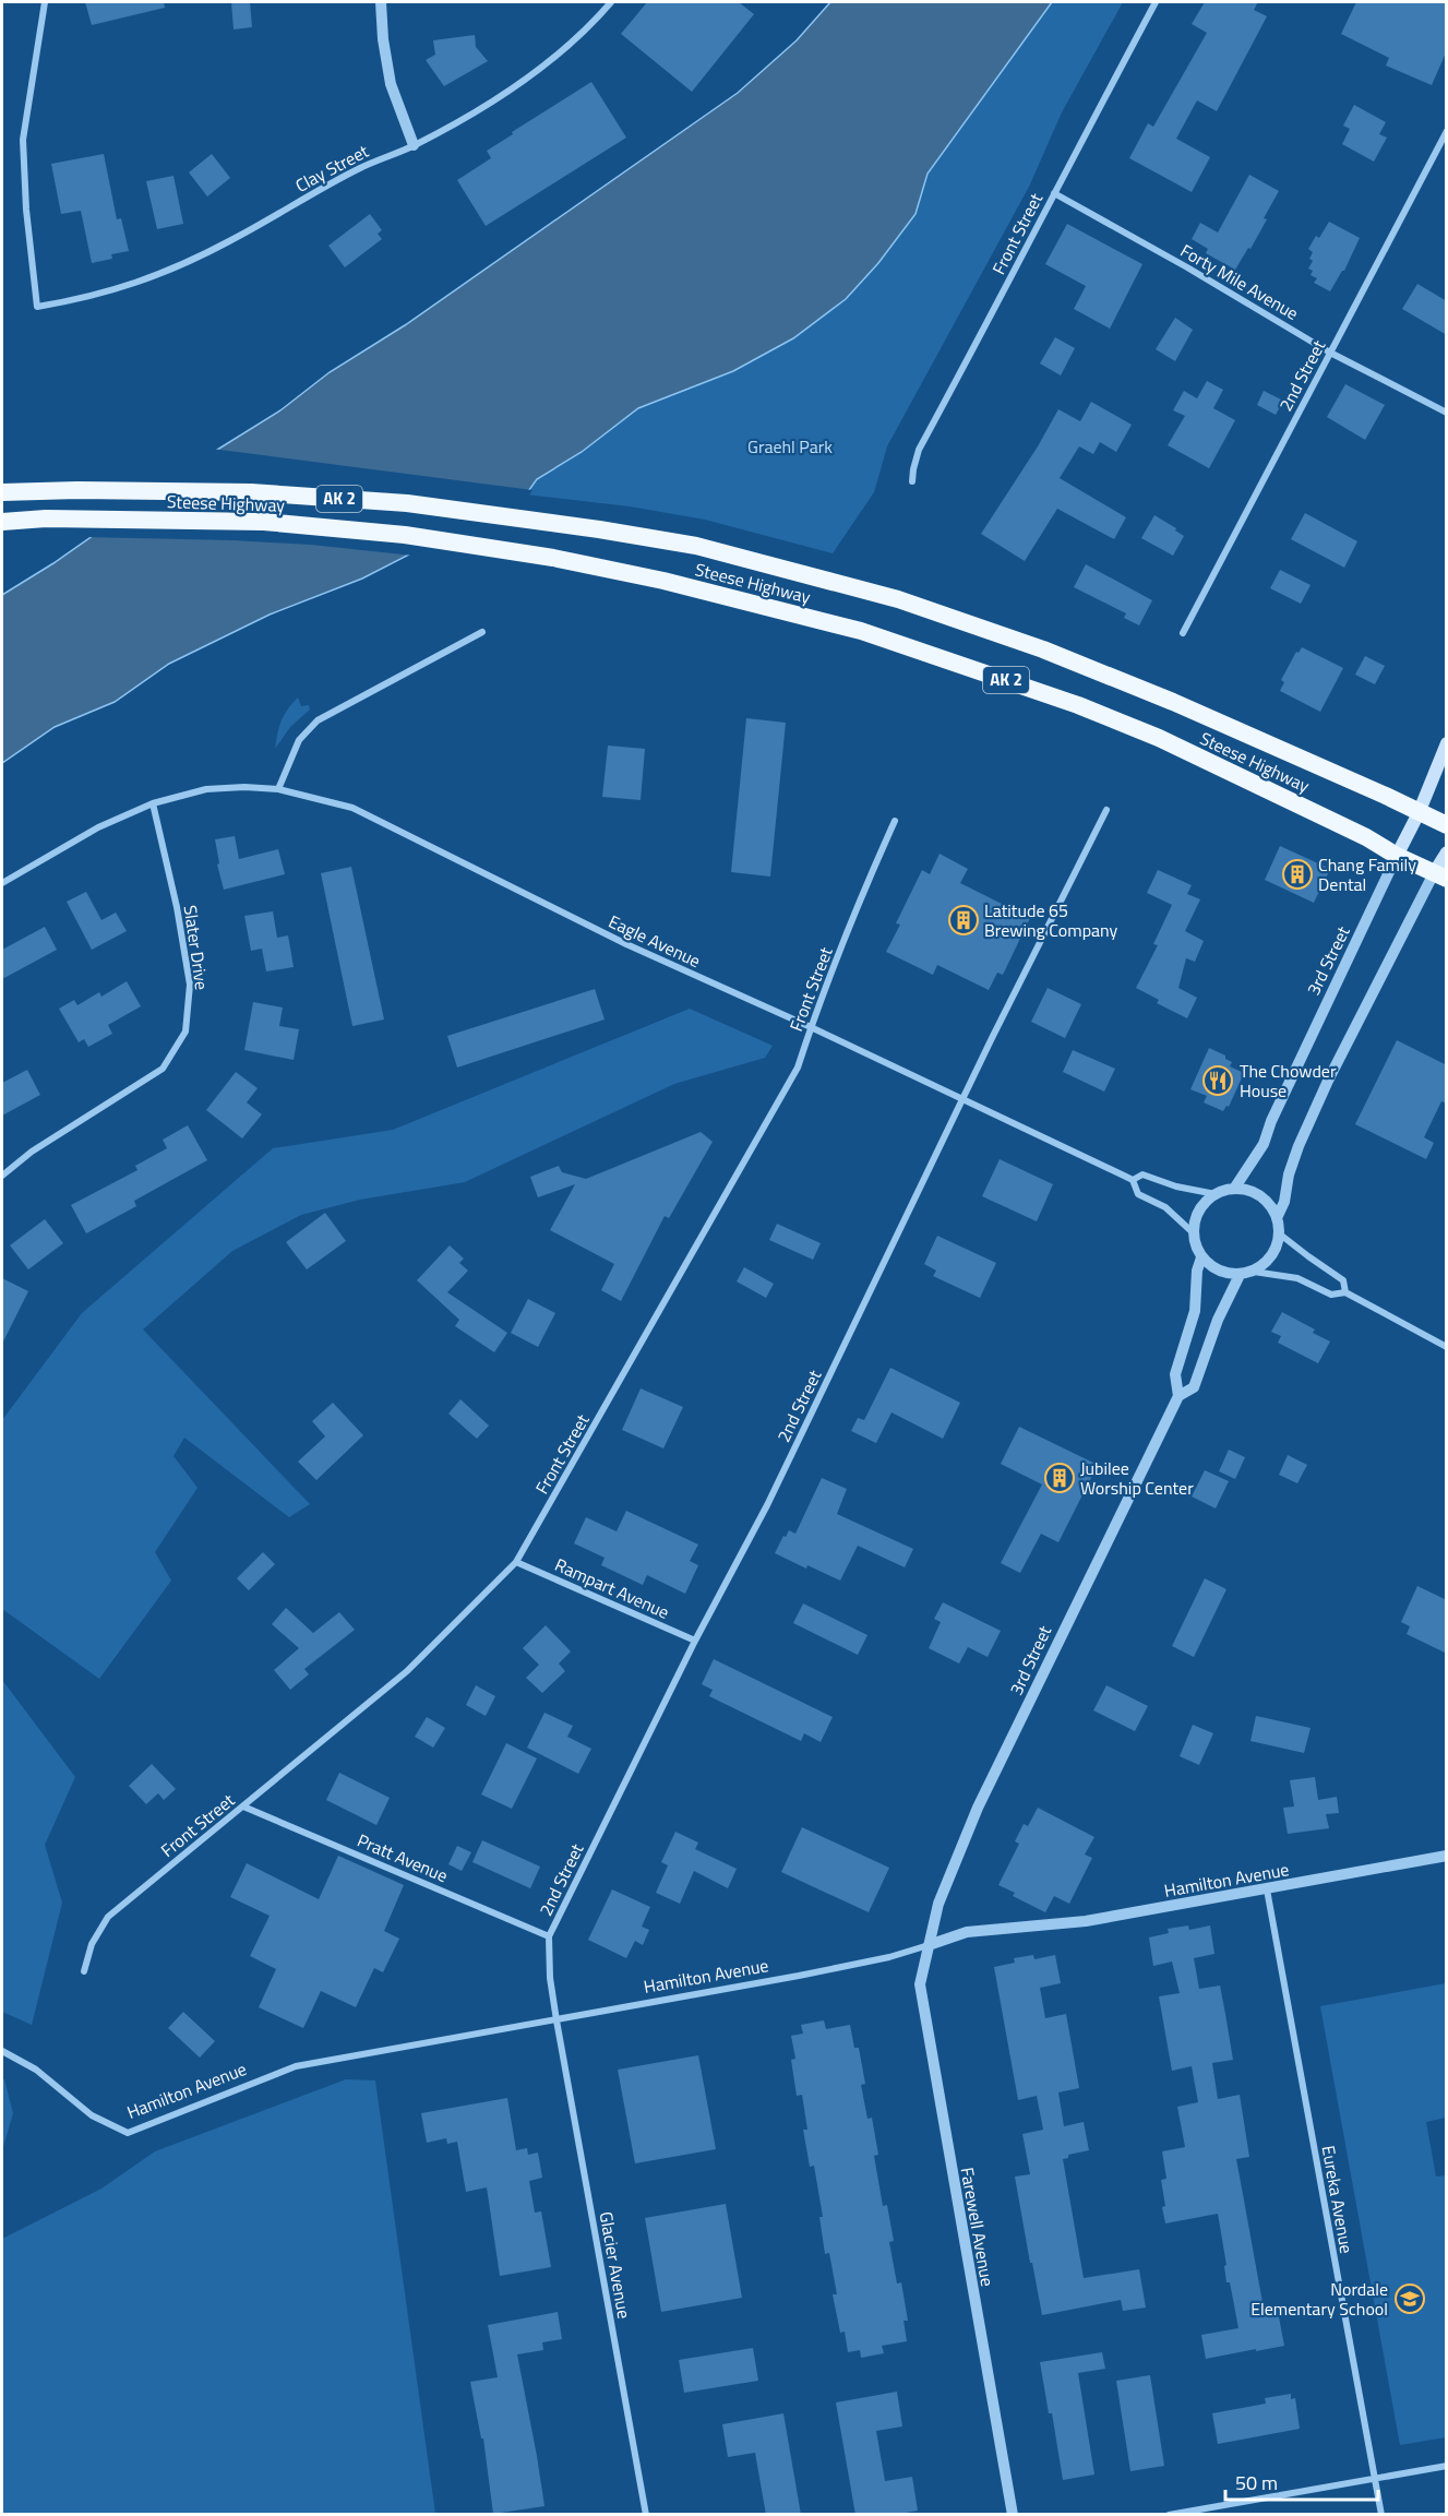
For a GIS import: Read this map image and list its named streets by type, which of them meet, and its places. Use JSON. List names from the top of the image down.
{
  "streets": {
    "highway": ["AK 2", "Steese Highway"],
    "main road": ["3rd Street"],
    "street": [
      "Clay Street",
      "Front Street",
      "Forty Mile Avenue",
      "2nd Street",
      "Eagle Avenue",
      "Slater Drive",
      "Rampart Avenue",
      "Pratt Avenue",
      "Hamilton Avenue",
      "Eureka Avenue",
      "Farewell Avenue",
      "Glacier Avenue"
    ]
  },
  "crossings": [
    ["Front Street", "Forty Mile Avenue"],
    ["Front Street", "Eagle Avenue"],
    ["Front Street", "Rampart Avenue"],
    ["Front Street", "Pratt Avenue"],
    ["Forty Mile Avenue", "2nd Street"],
    ["2nd Street", "Eagle Avenue"],
    ["2nd Street", "Rampart Avenue"],
    ["2nd Street", "Pratt Avenue"],
    ["2nd Street", "Hamilton Avenue"],
    ["2nd Street", "Glacier Avenue"],
    ["Steese Highway", "3rd Street"],
    ["Eagle Avenue", "Slater Drive"],
    ["Eagle Avenue", "3rd Street"],
    ["3rd Street", "Hamilton Avenue"],
    ["3rd Street", "Farewell Avenue"],
    ["Hamilton Avenue", "Eureka Avenue"],
    ["Hamilton Avenue", "Farewell Avenue"],
    ["Hamilton Avenue", "Glacier Avenue"]
  ],
  "parks": ["Graehl Park"],
  "places": {
    "building": ["Chang Family Dental", "Latitude 65 Brewing Company", "Jubilee Worship Center"],
    "restaurant": ["The Chowder House"],
    "school or university": ["Nordale Elementary School"]
  },
  "scale_bar": "50 m"
}
